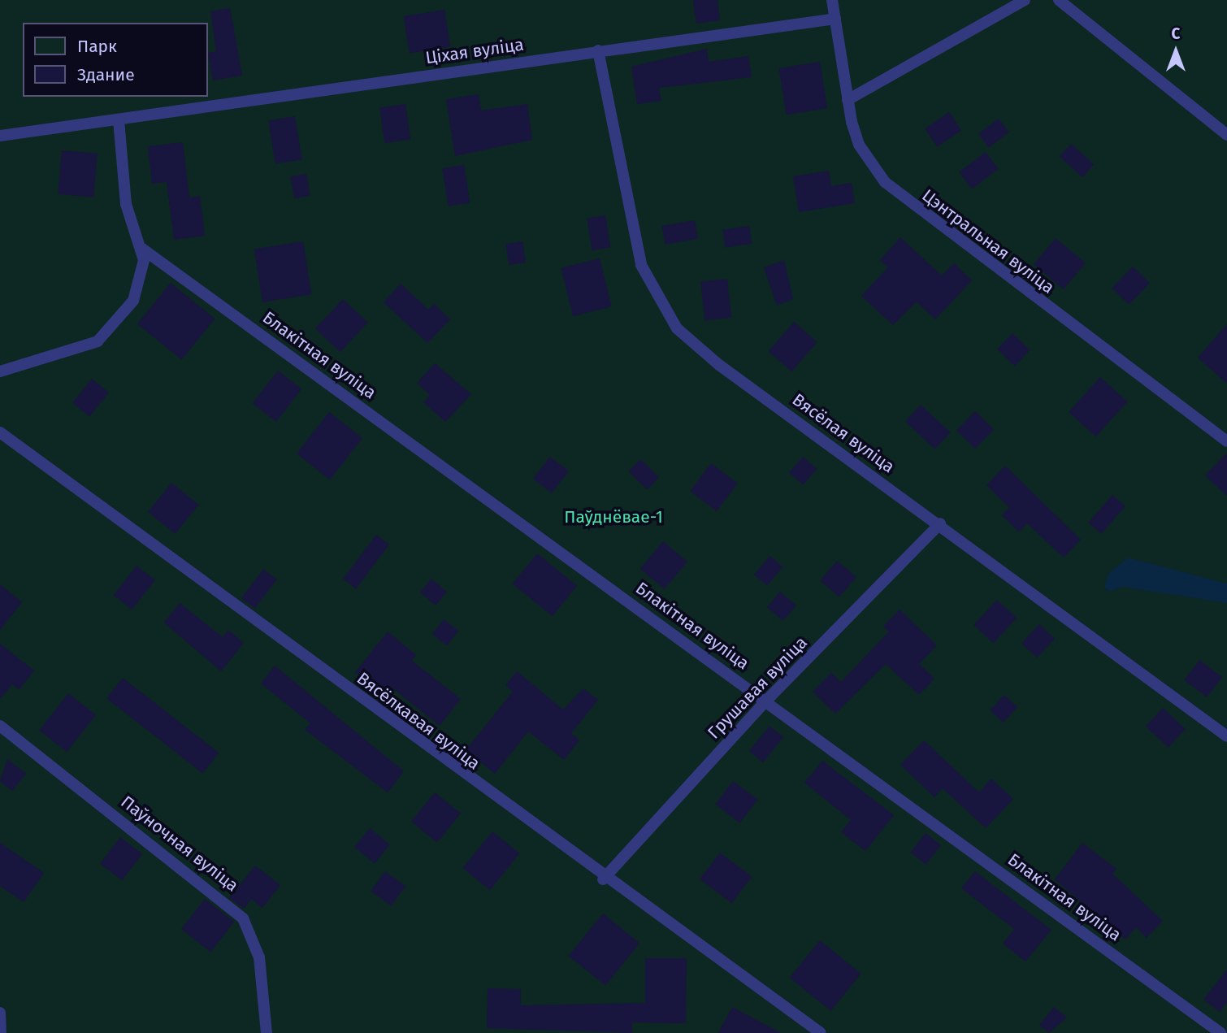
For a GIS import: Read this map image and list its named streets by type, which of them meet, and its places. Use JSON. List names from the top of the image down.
{
  "streets": {
    "lane": [
      "Ціхая вуліца",
      "Цэнтральная вуліца",
      "Блакітная вуліца",
      "Вясёлая вуліца",
      "Грушавая вуліца",
      "Вясёлкавая вуліца",
      "Паўночная вуліца"
    ]
  },
  "crossings": [
    ["Ціхая вуліца", "Цэнтральная вуліца"],
    ["Ціхая вуліца", "Вясёлая вуліца"],
    ["Блакітная вуліца", "Грушавая вуліца"],
    ["Вясёлая вуліца", "Грушавая вуліца"],
    ["Грушавая вуліца", "Вясёлкавая вуліца"]
  ],
  "parks": ["Паўднёвае-1"],
  "legend": ["Парк", "Здание"],
  "north": "top"
}
